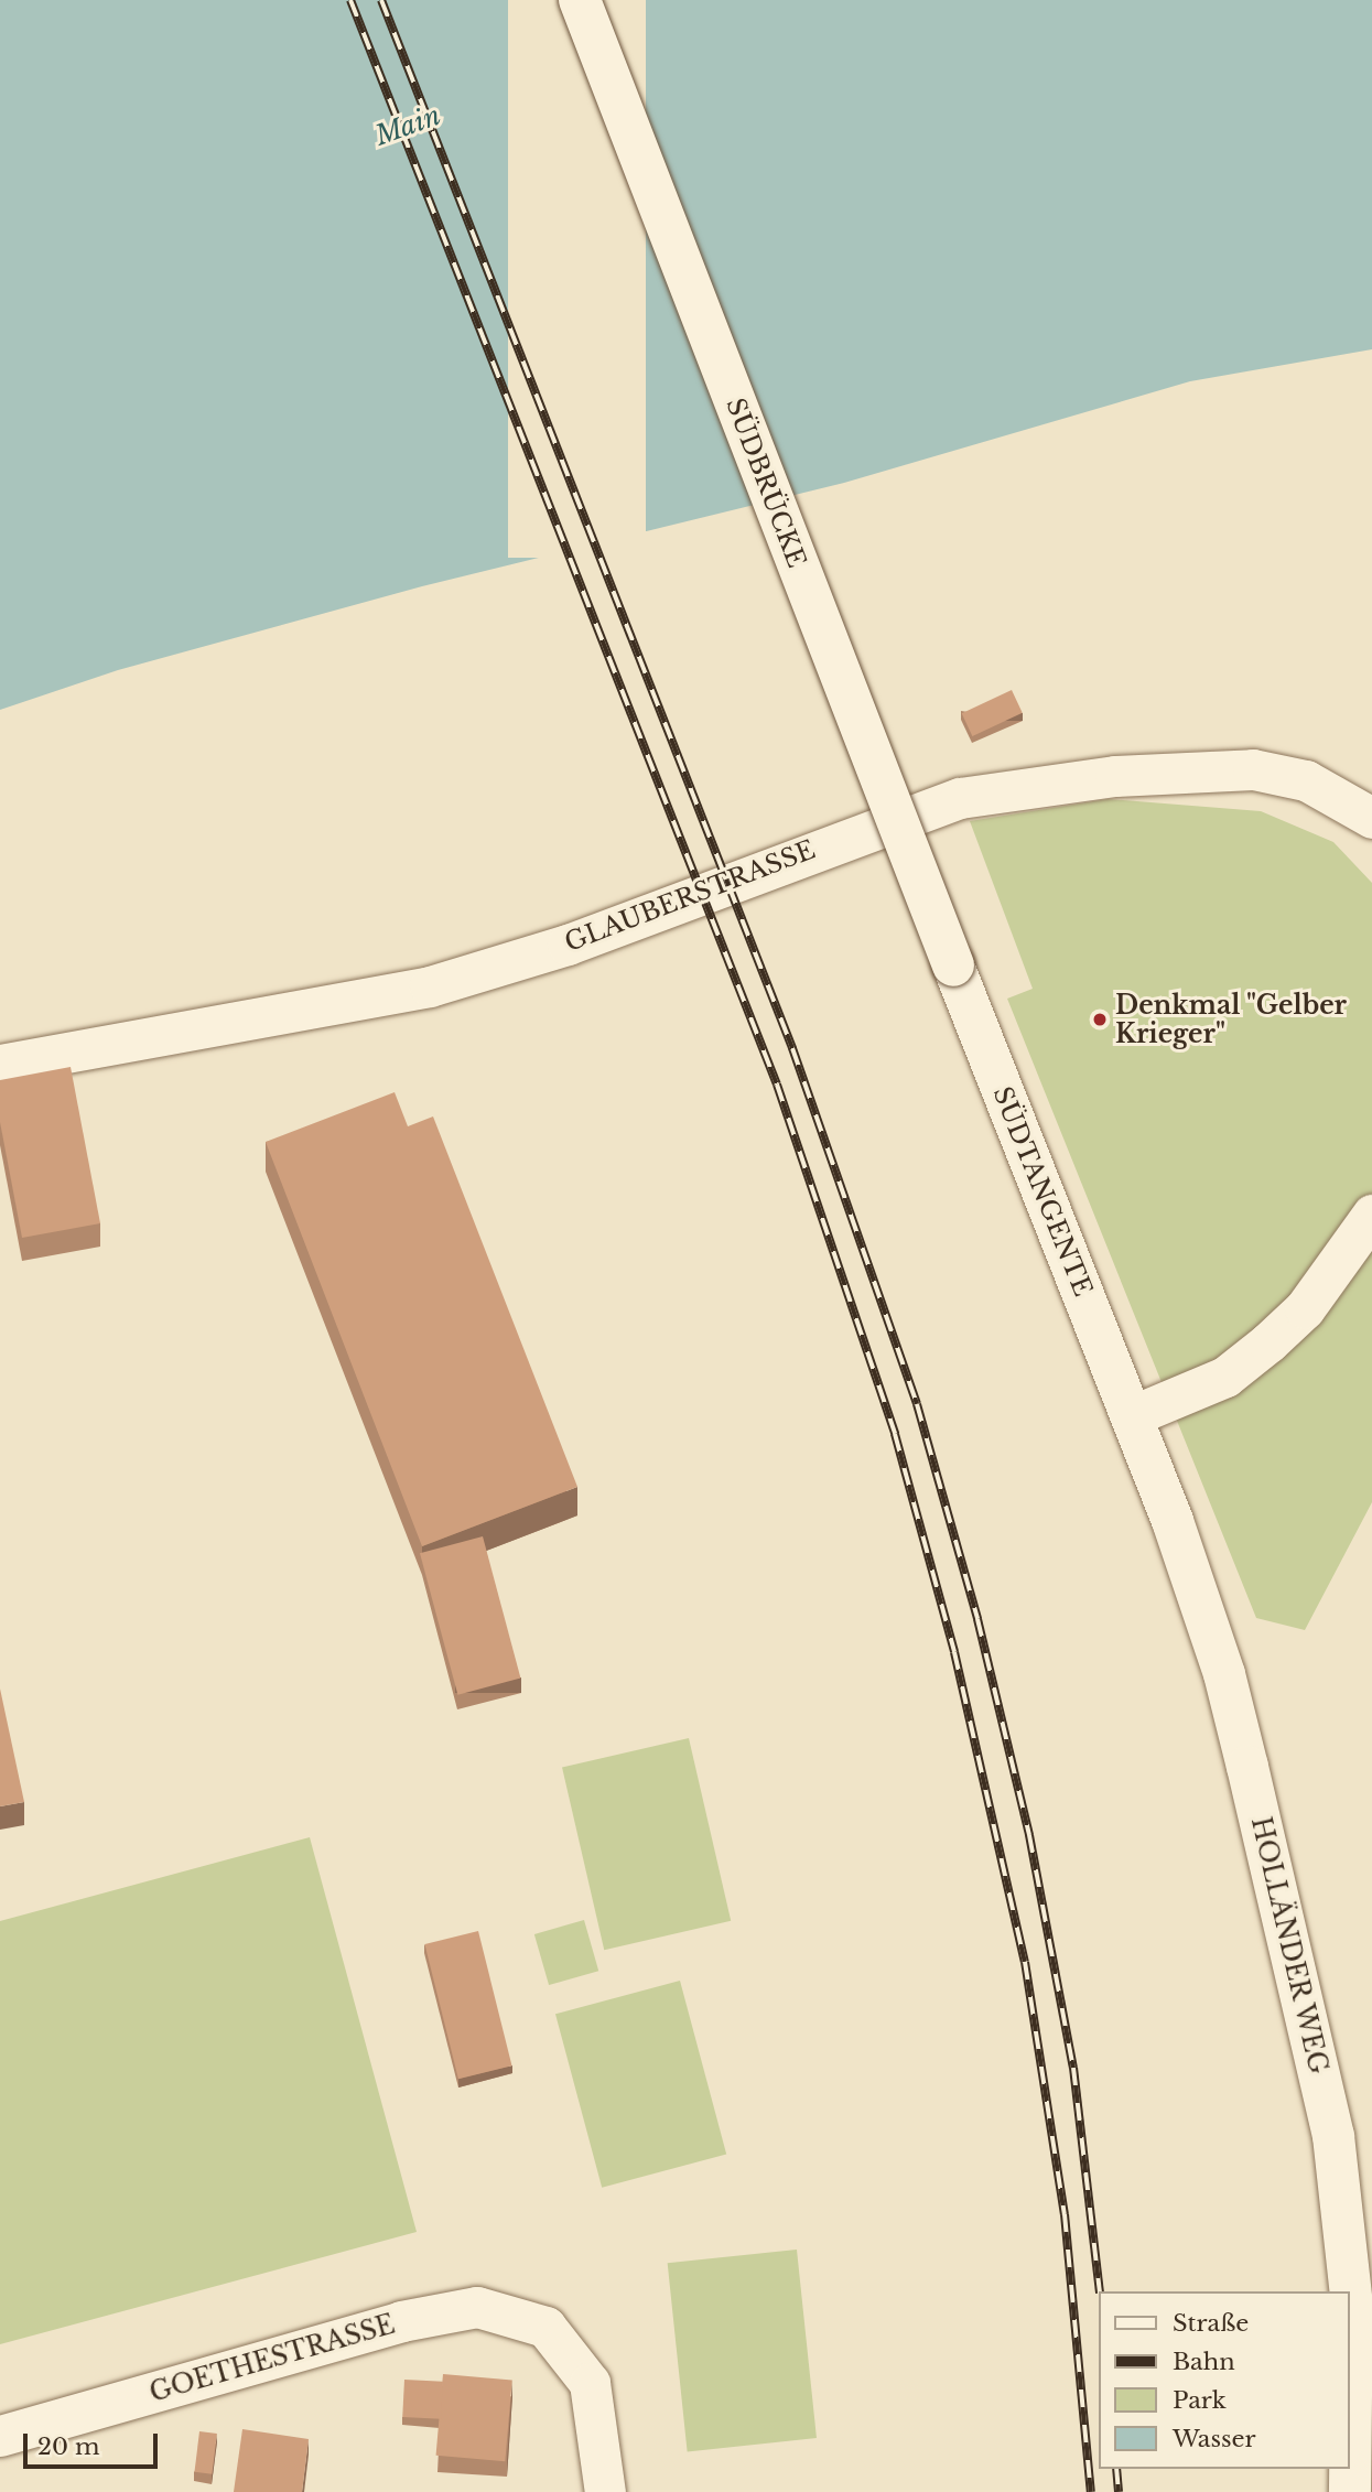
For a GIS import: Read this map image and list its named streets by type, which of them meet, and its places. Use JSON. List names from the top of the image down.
{
  "streets": {
    "main road": ["SÜDBRÜCKE", "SÜDTANGENTE", "HOLLÄNDER WEG"],
    "street": ["GLAUBERSTRASSE", "GOETHESTRASSE"]
  },
  "crossings": [
    ["SÜDBRÜCKE", "SÜDTANGENTE"],
    ["SÜDTANGENTE", "HOLLÄNDER WEG"]
  ],
  "water": ["Main"],
  "places": ["Denkmal \"Gelber Krieger\""],
  "legend": [
    "Straße",
    "Bahn",
    "Park",
    "Wasser"
  ],
  "scale_bar": "20 m"
}
